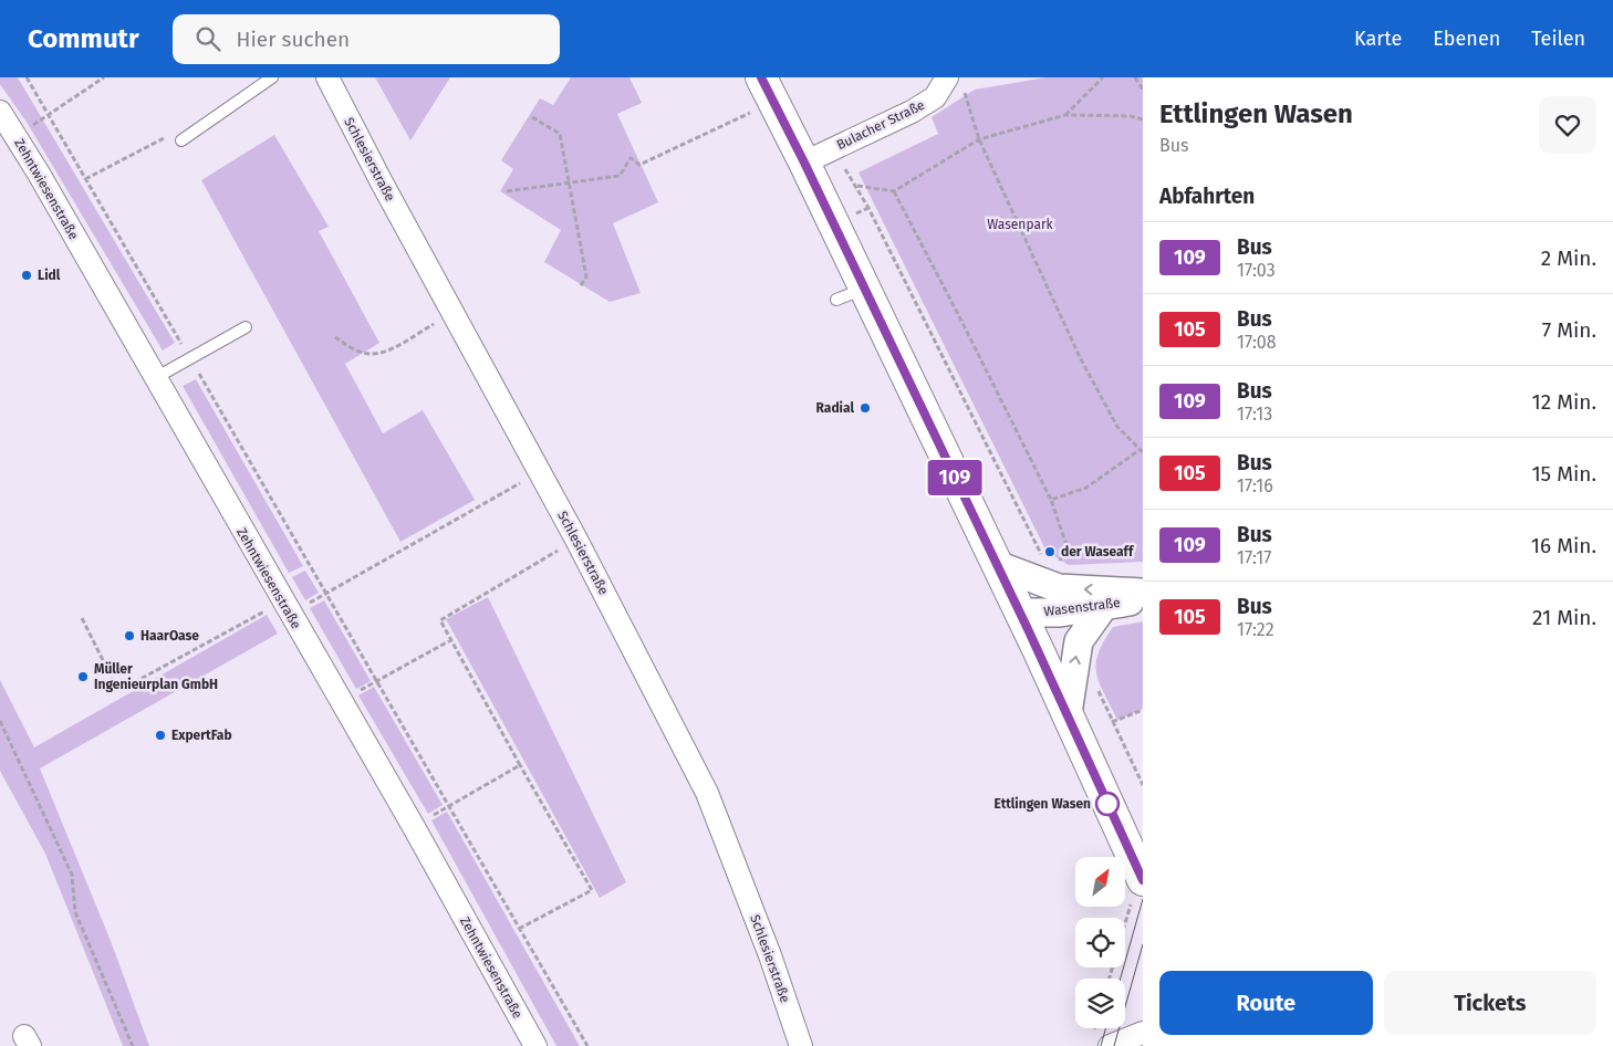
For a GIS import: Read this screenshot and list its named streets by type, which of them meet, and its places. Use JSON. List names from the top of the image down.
{
  "streets": {
    "street": [
      "Bulacher Straße",
      "Schlesierstraße",
      "Zehntwiesenstraße",
      "Wasenstraße"
    ]
  },
  "parks": ["Wasenpark"],
  "places": [
    "Lidl",
    "Radial",
    "der Waseaff",
    "HaarOase",
    "Müller Ingenieurplan GmbH",
    "ExpertFab",
    "Ettlingen Wasen"
  ],
  "lines": ["bus line 109"],
  "north": "top right",
  "page": {
    "header": "Commutr",
    "search": "Hier suchen",
    "nav": ["Karte", "Ebenen", "Teilen"],
    "on_map": "109",
    "heading": [
      ["Ettlingen Wasen", "Bus"],
      "Abfahrten"
    ],
    "list": [
      {
        "mark": "109",
        "name": "Bus",
        "note": "17:03",
        "value": "2 Min."
      },
      {
        "mark": "105",
        "name": "Bus",
        "note": "17:08",
        "value": "7 Min."
      },
      {
        "mark": "109",
        "name": "Bus",
        "note": "17:13",
        "value": "12 Min."
      },
      {
        "mark": "105",
        "name": "Bus",
        "note": "17:16",
        "value": "15 Min."
      },
      {
        "mark": "109",
        "name": "Bus",
        "note": "17:17",
        "value": "16 Min."
      },
      {
        "mark": "105",
        "name": "Bus",
        "note": "17:22",
        "value": "21 Min."
      }
    ],
    "buttons": ["Route", "Tickets"]
  }
}
